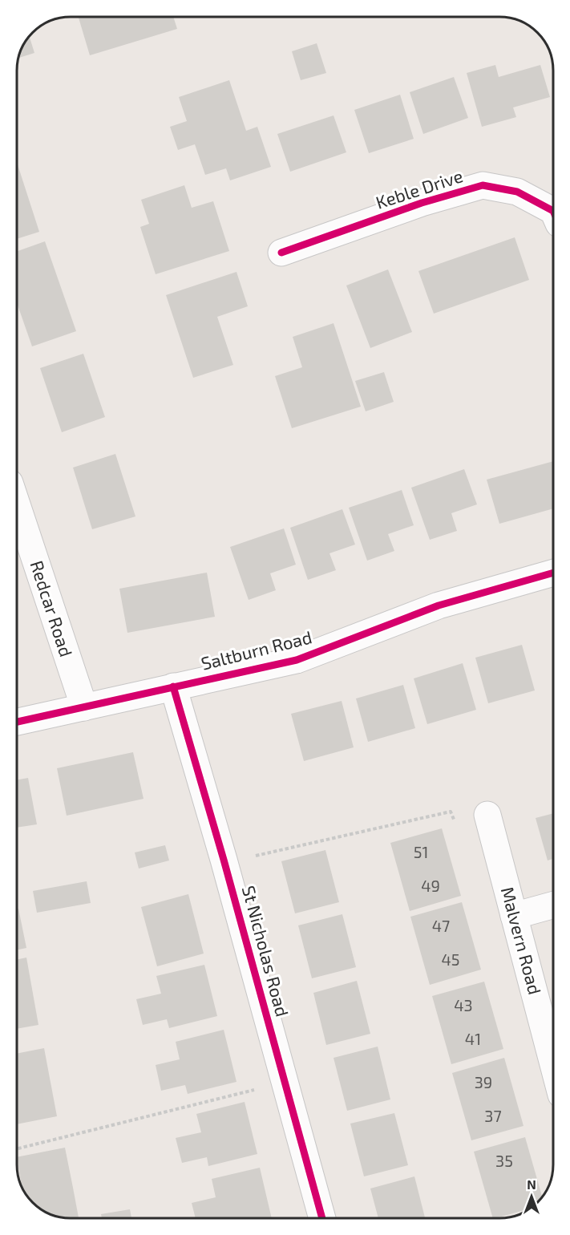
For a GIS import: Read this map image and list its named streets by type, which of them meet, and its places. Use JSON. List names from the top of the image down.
{
  "streets": {
    "street": [
      "Keble Drive",
      "Redcar Road",
      "Saltburn Road",
      "Malvern Road",
      "St Nicholas Road"
    ]
  },
  "crossings": [
    ["Redcar Road", "Saltburn Road"],
    ["Saltburn Road", "St Nicholas Road"]
  ],
  "house_numbers": [
    "51",
    "49",
    "47",
    "45",
    "43",
    "41",
    "39",
    "37",
    "35"
  ],
  "north": "top"
}
